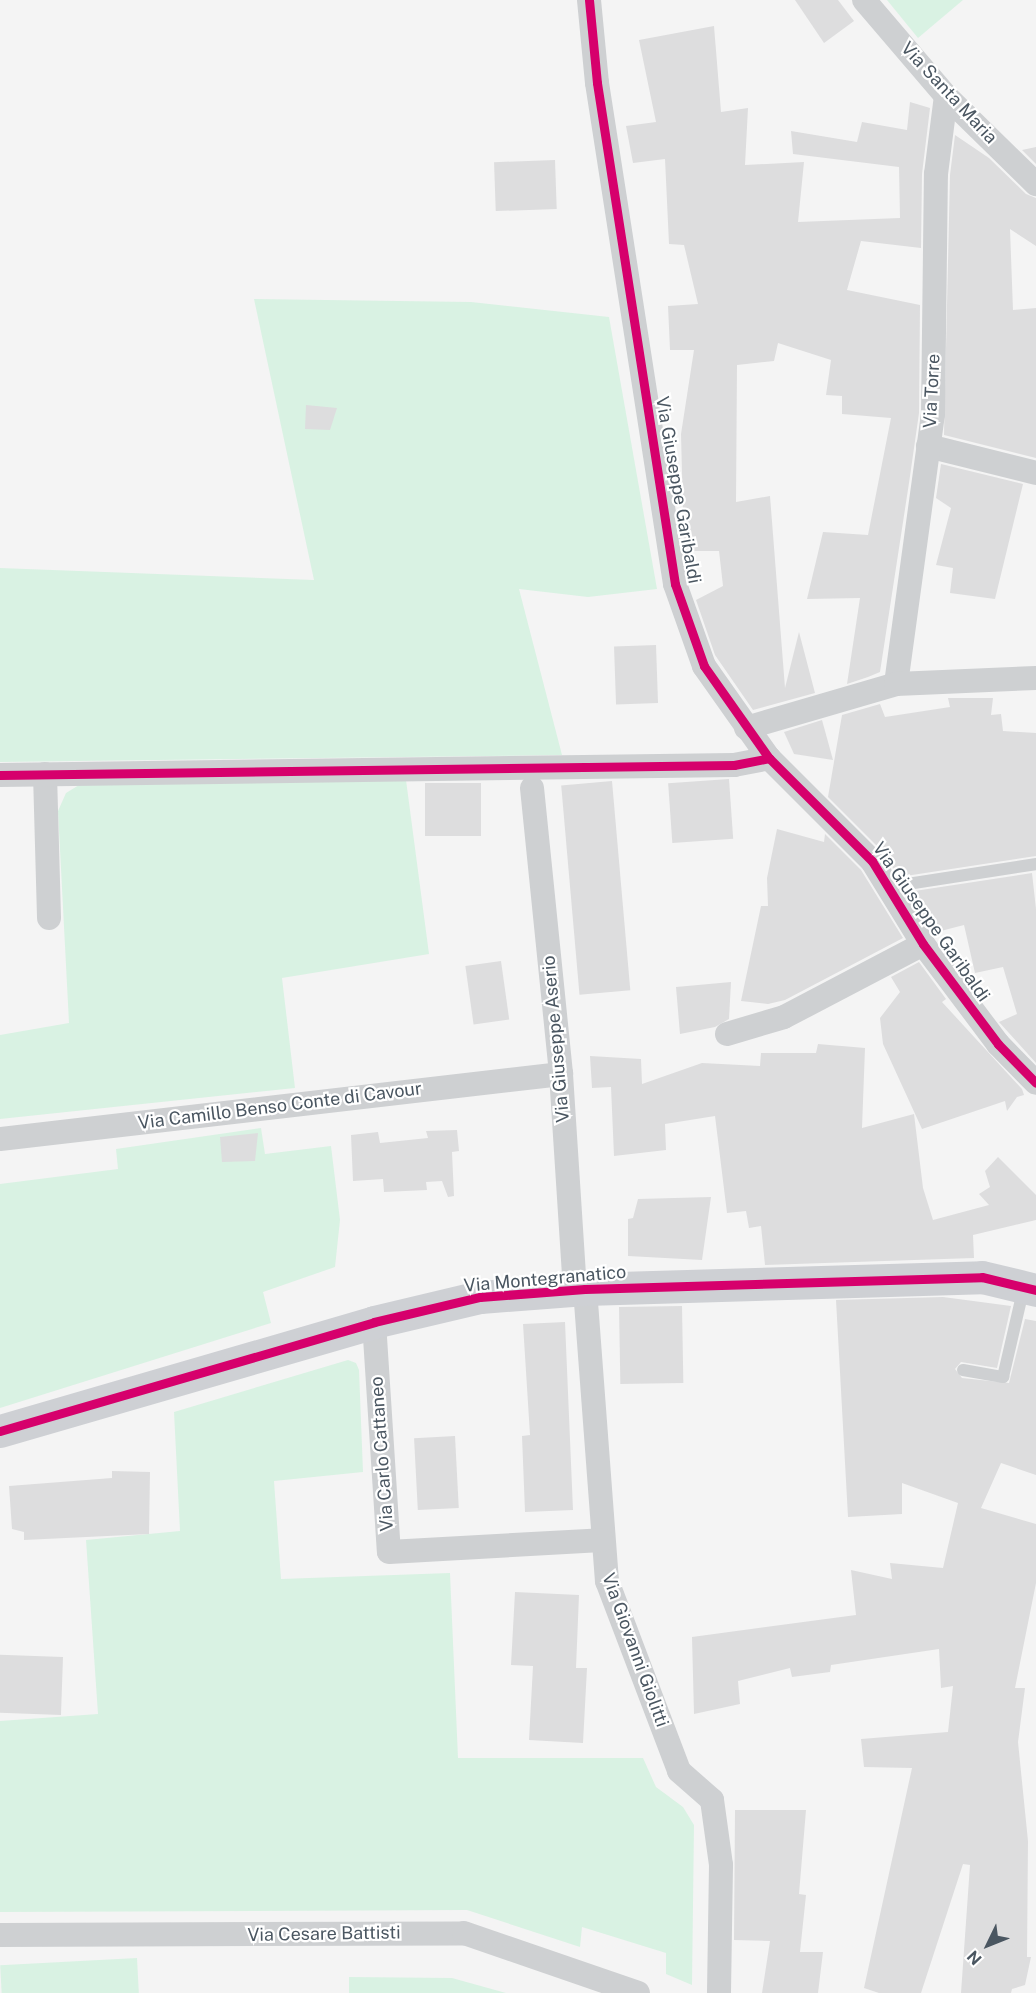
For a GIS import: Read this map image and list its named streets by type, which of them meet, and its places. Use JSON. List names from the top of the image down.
{
  "streets": {
    "street": [
      "Via Santa Maria",
      "Via Torre",
      "Via Giuseppe Garibaldi",
      "Via Giuseppe Aserio",
      "Via Camillo Benso Conte di Cavour",
      "Via Montegranatico",
      "Via Carlo Cattaneo",
      "Via Giovanni Giolitti",
      "Via Cesare Battisti"
    ]
  },
  "crossings": [
    ["Via Santa Maria", "Via Torre"],
    ["Via Giuseppe Aserio", "Via Camillo Benso Conte di Cavour"],
    ["Via Giuseppe Aserio", "Via Montegranatico"],
    ["Via Giuseppe Aserio", "Via Giovanni Giolitti"],
    ["Via Montegranatico", "Via Carlo Cattaneo"],
    ["Via Montegranatico", "Via Giovanni Giolitti"],
    ["Via Carlo Cattaneo", "Via Giovanni Giolitti"]
  ],
  "north": "bottom left"
}
